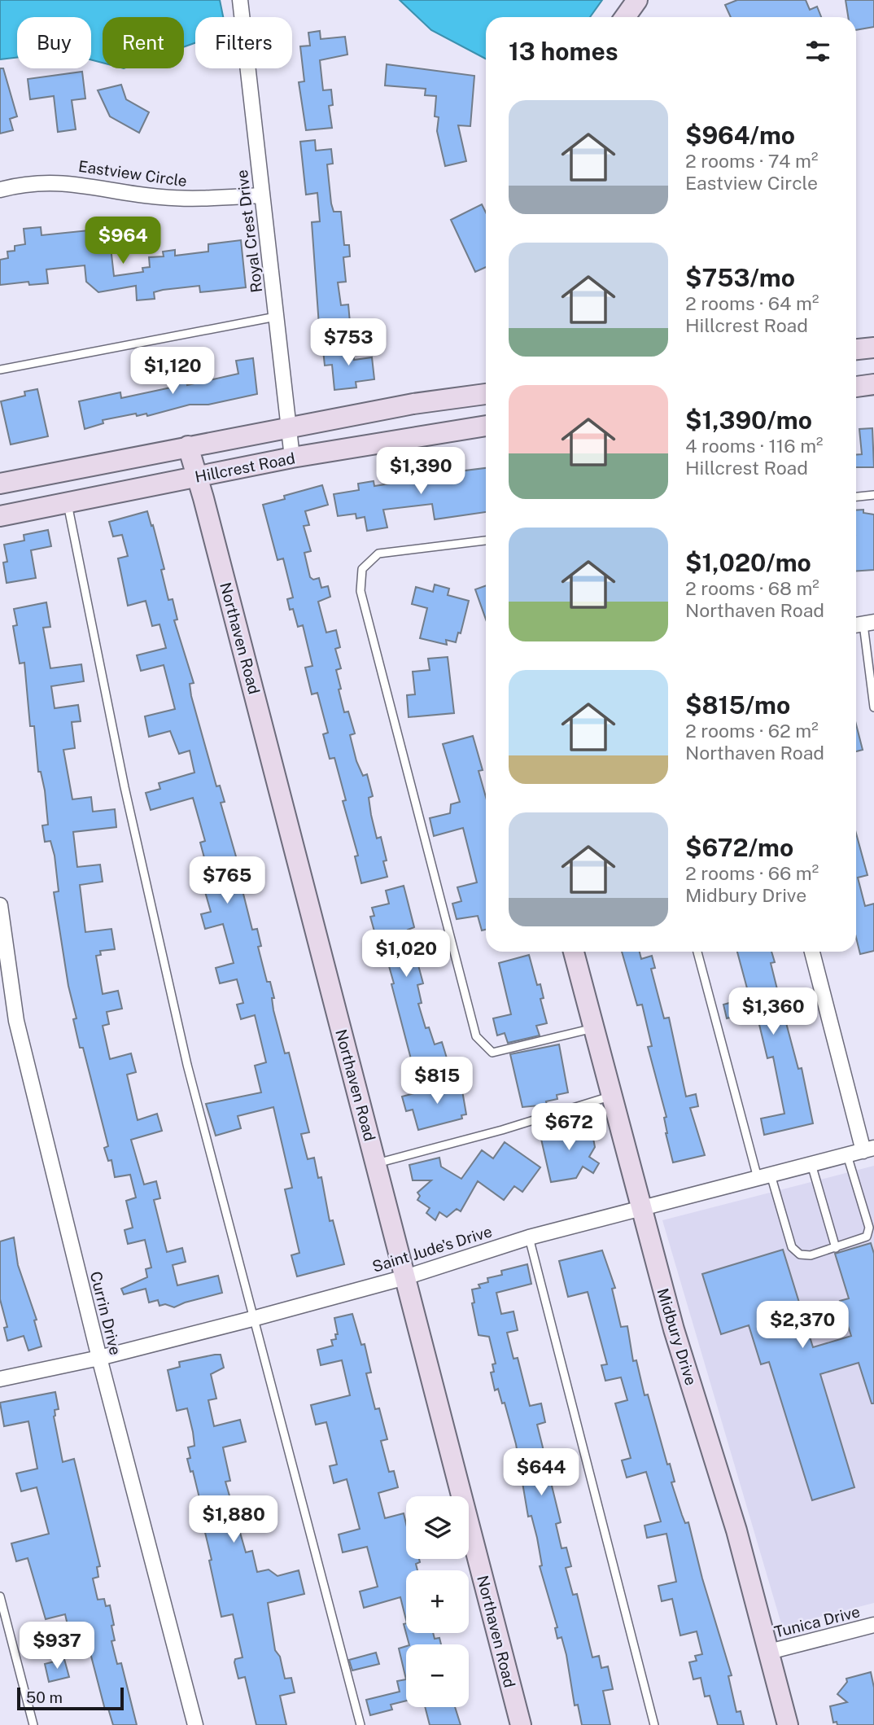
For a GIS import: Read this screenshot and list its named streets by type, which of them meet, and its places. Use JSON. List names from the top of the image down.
{
  "streets": {
    "street": [
      "Eastview Circle",
      "Royal Crest Drive",
      "Hillcrest Road",
      "Northaven Road",
      "Saint Jude's Drive",
      "Currin Drive",
      "Midbury Drive",
      "Tunica Drive"
    ]
  },
  "crossings": [
    ["Eastview Circle", "Royal Crest Drive"],
    ["Royal Crest Drive", "Hillcrest Road"],
    ["Hillcrest Road", "Northaven Road"],
    ["Northaven Road", "Saint Jude's Drive"],
    ["Saint Jude's Drive", "Currin Drive"],
    ["Saint Jude's Drive", "Midbury Drive"],
    ["Midbury Drive", "Tunica Drive"]
  ],
  "scale_bar": "50 m",
  "page": {
    "chip": ["Buy", "Rent", "Filters"],
    "heading": "13 homes",
    "list": [
      {
        "name": "$964/mo",
        "note": "2 rooms · 74 m² · Eastview Circle"
      },
      {
        "name": "$753/mo",
        "note": "2 rooms · 64 m² · Hillcrest Road"
      },
      {
        "name": "$1,390/mo",
        "note": "4 rooms · 116 m² · Hillcrest Road"
      },
      {
        "name": "$1,020/mo",
        "note": "2 rooms · 68 m² · Northaven Road"
      },
      {
        "name": "$815/mo",
        "note": "2 rooms · 62 m² · Northaven Road"
      },
      {
        "name": "$672/mo",
        "note": "2 rooms · 66 m² · Midbury Drive"
      }
    ],
    "price": [
      "$964",
      "$753",
      "$1,120",
      "$1,390",
      "$765",
      "$1,020",
      "$1,360",
      "$815",
      "$672",
      "$2,370",
      "$644",
      "$1,880",
      "$937"
    ],
    "map_buttons": ["+", "−"],
    "scale": "50 m"
  }
}
